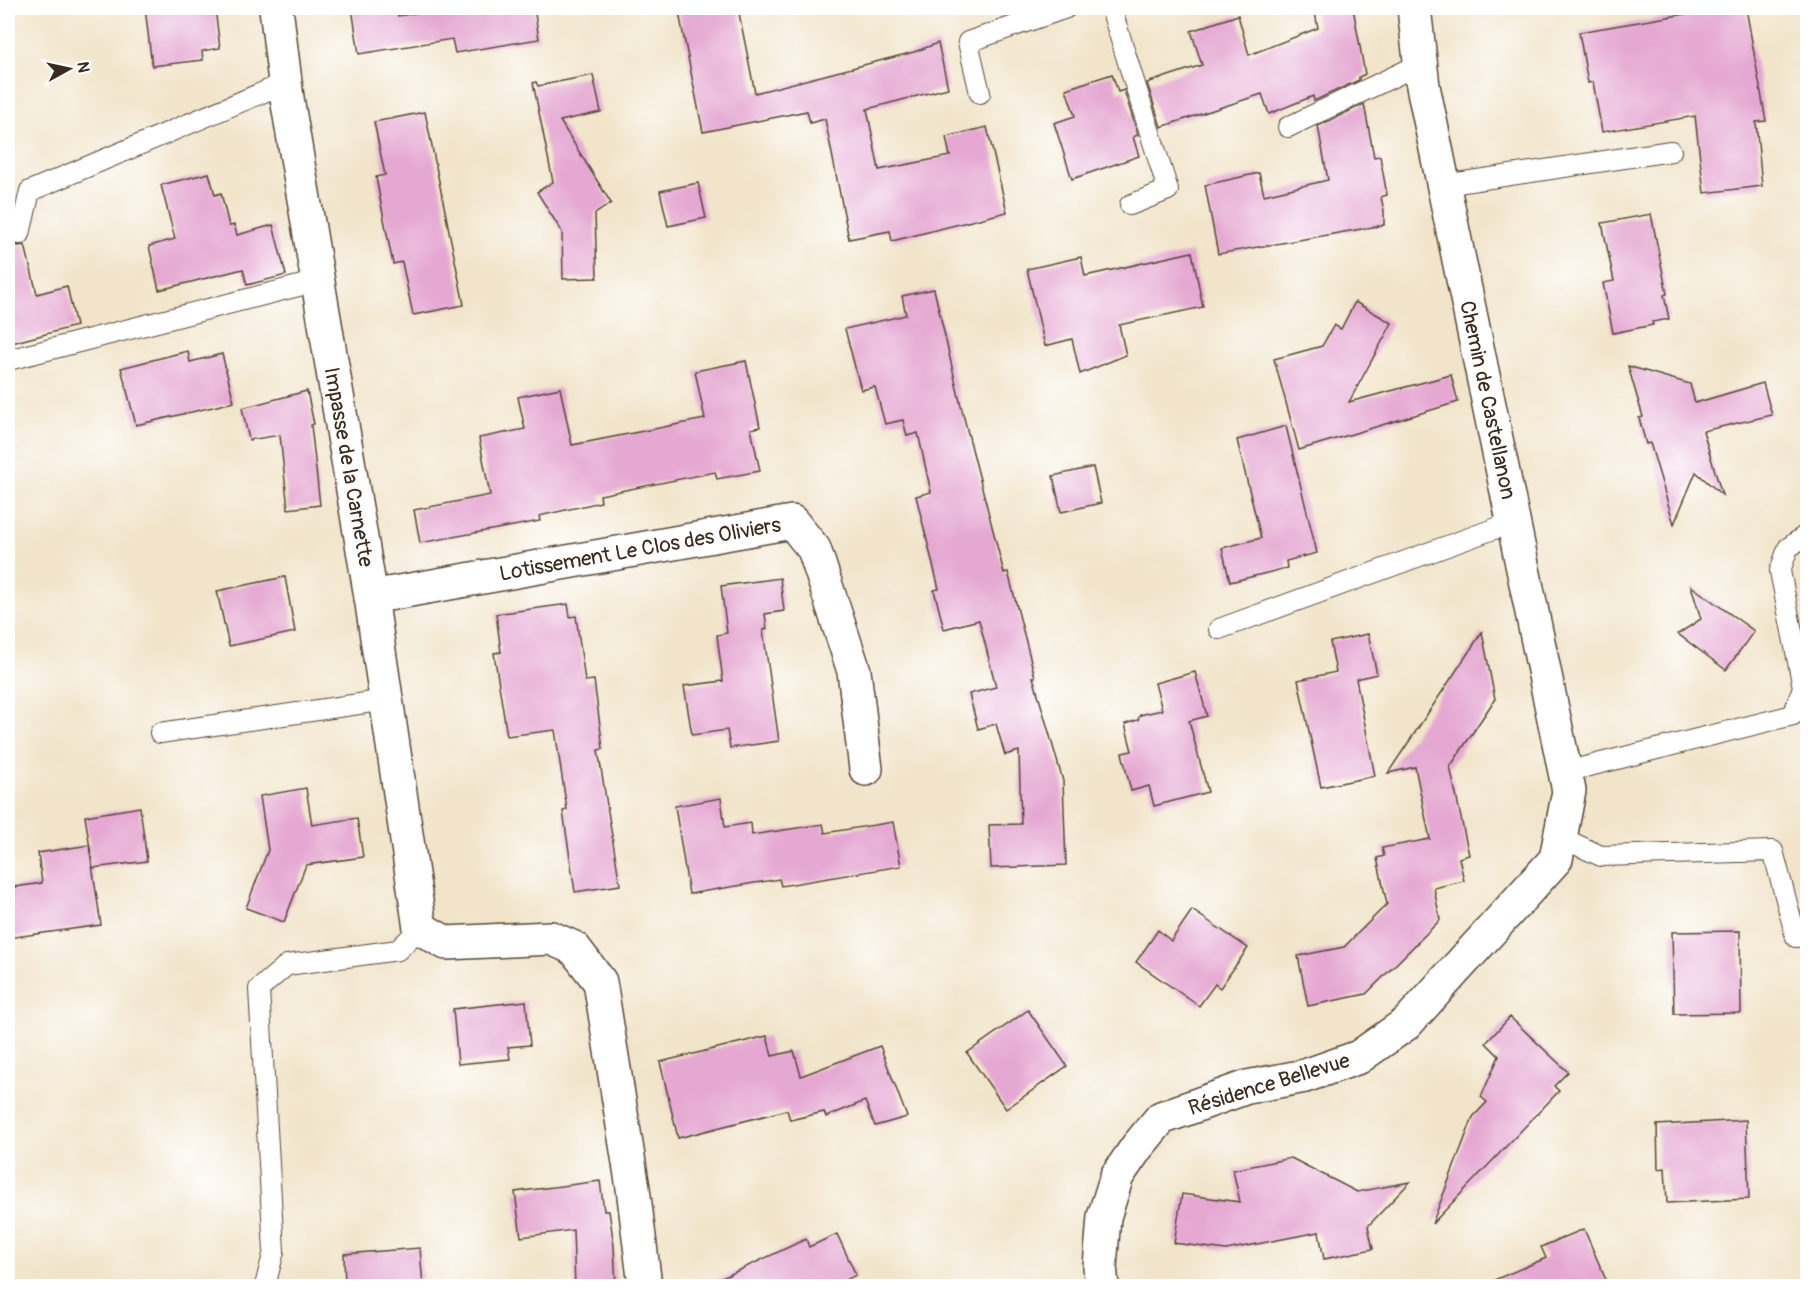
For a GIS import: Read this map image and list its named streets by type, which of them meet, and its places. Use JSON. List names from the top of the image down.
{
  "streets": {
    "street": [
      "Chemin de Castellanon",
      "Impasse de la Carnette",
      "Lotissement Le Clos des Oliviers",
      "Résidence Bellevue"
    ]
  },
  "crossings": [
    ["Chemin de Castellanon", "Résidence Bellevue"],
    ["Impasse de la Carnette", "Lotissement Le Clos des Oliviers"]
  ],
  "north": "right"
}
